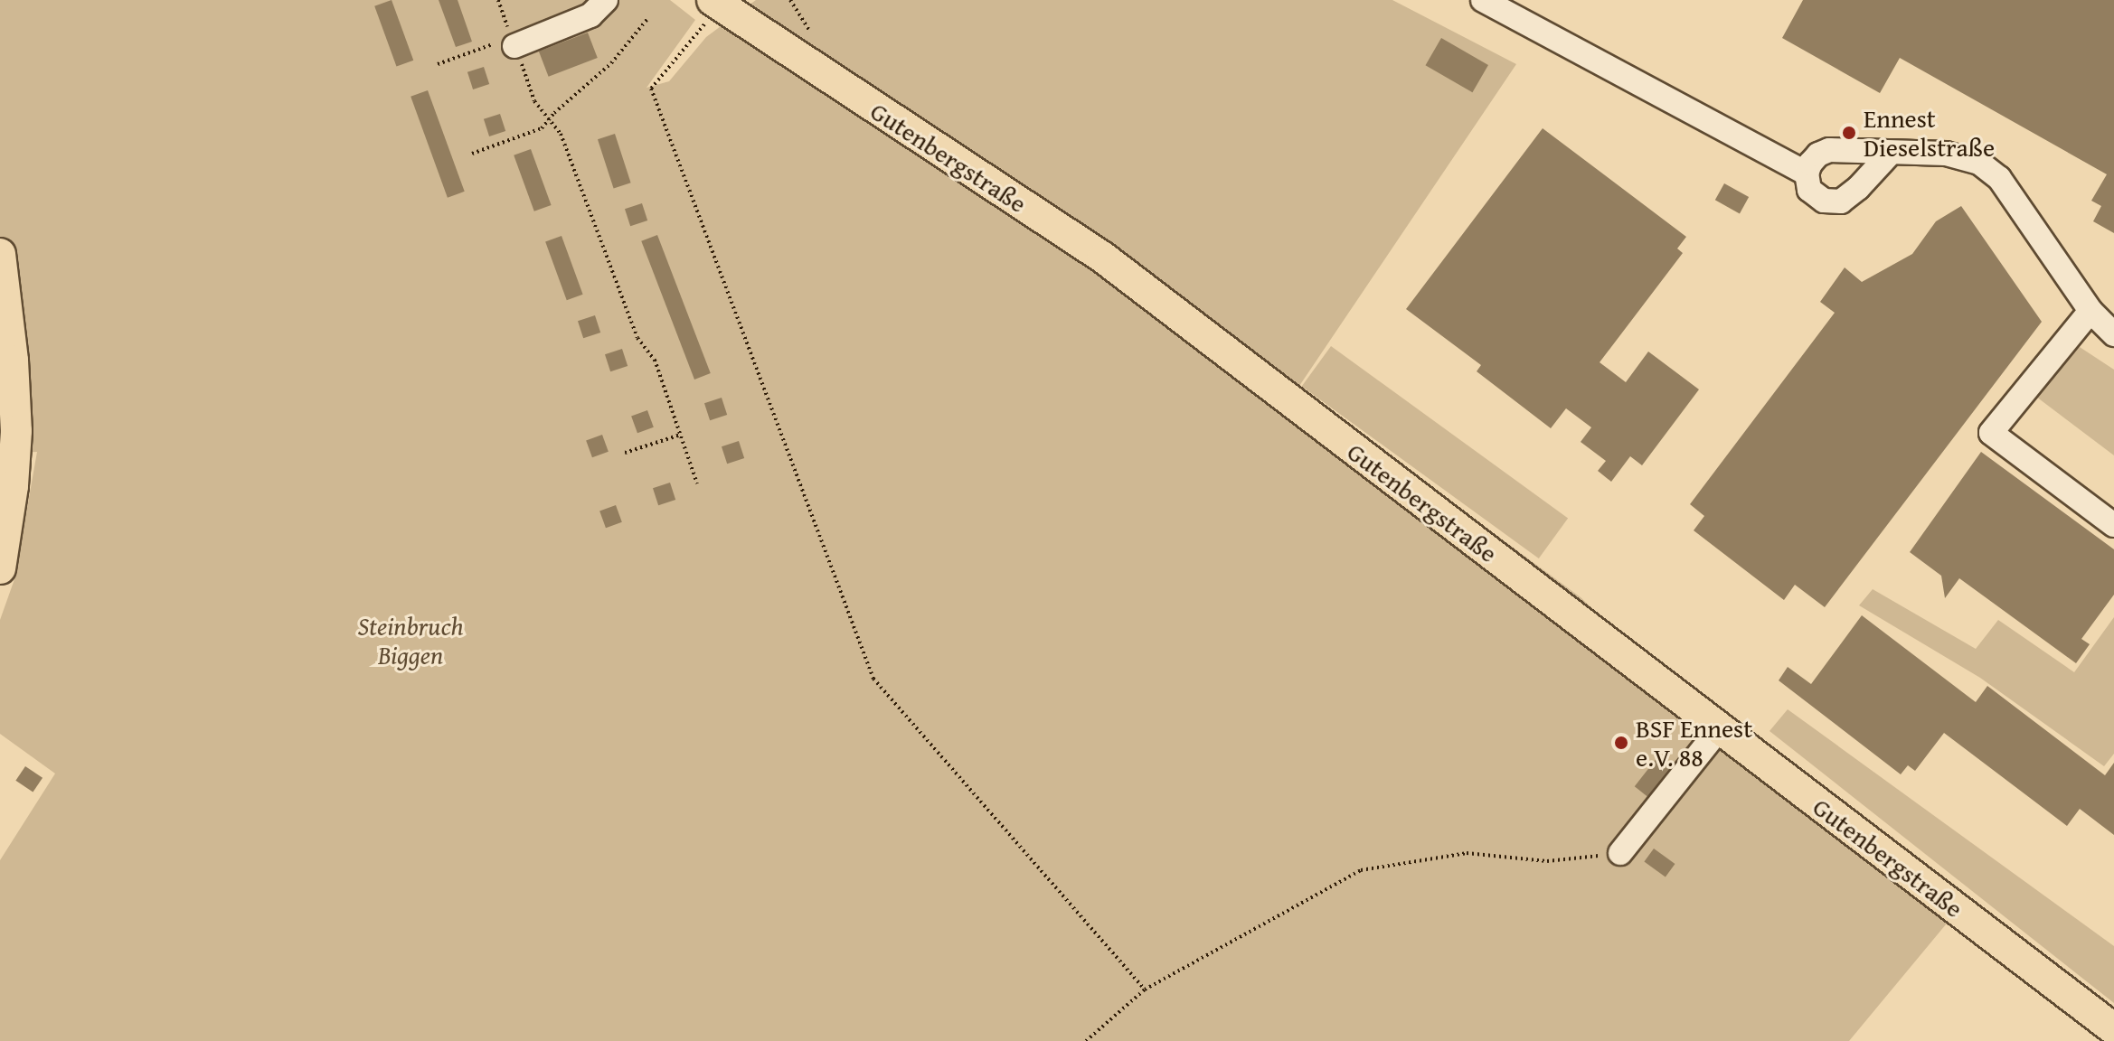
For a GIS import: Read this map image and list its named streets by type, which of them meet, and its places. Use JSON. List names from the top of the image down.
{
  "streets": {
    "main road": ["Gutenbergstraße"]
  },
  "parks": ["Steinbruch Biggen"],
  "places": ["Ennest Dieselstraße", "BSF Ennest e.V. 88"]
}
